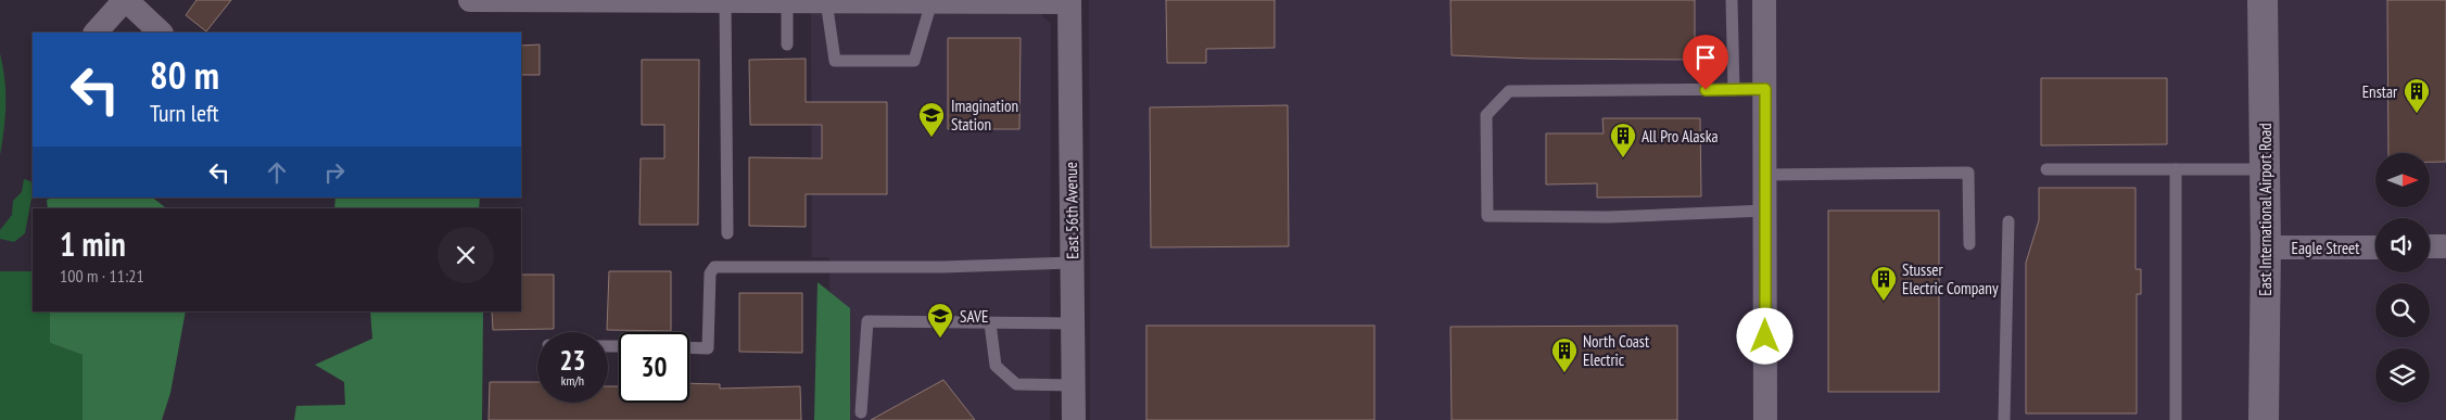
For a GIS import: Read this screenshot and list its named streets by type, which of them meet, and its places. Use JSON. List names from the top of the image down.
{
  "streets": {
    "main road": ["East International Airport Road"],
    "street": ["East 56th Avenue", "Eagle Street"]
  },
  "crossings": [
    ["East International Airport Road", "Eagle Street"]
  ],
  "places": {
    "building": [
      "Enstar",
      "All Pro Alaska",
      "Stusser Electric Company",
      "North Coast Electric"
    ],
    "school or university": ["Imagination Station", "SAVE"]
  },
  "north": "right",
  "page": {
    "turn": ["80 m", "Turn left"],
    "heading": ["1 min", "100 m · 11:21"],
    "speed": "23 km/h",
    "limit": "30"
  }
}
